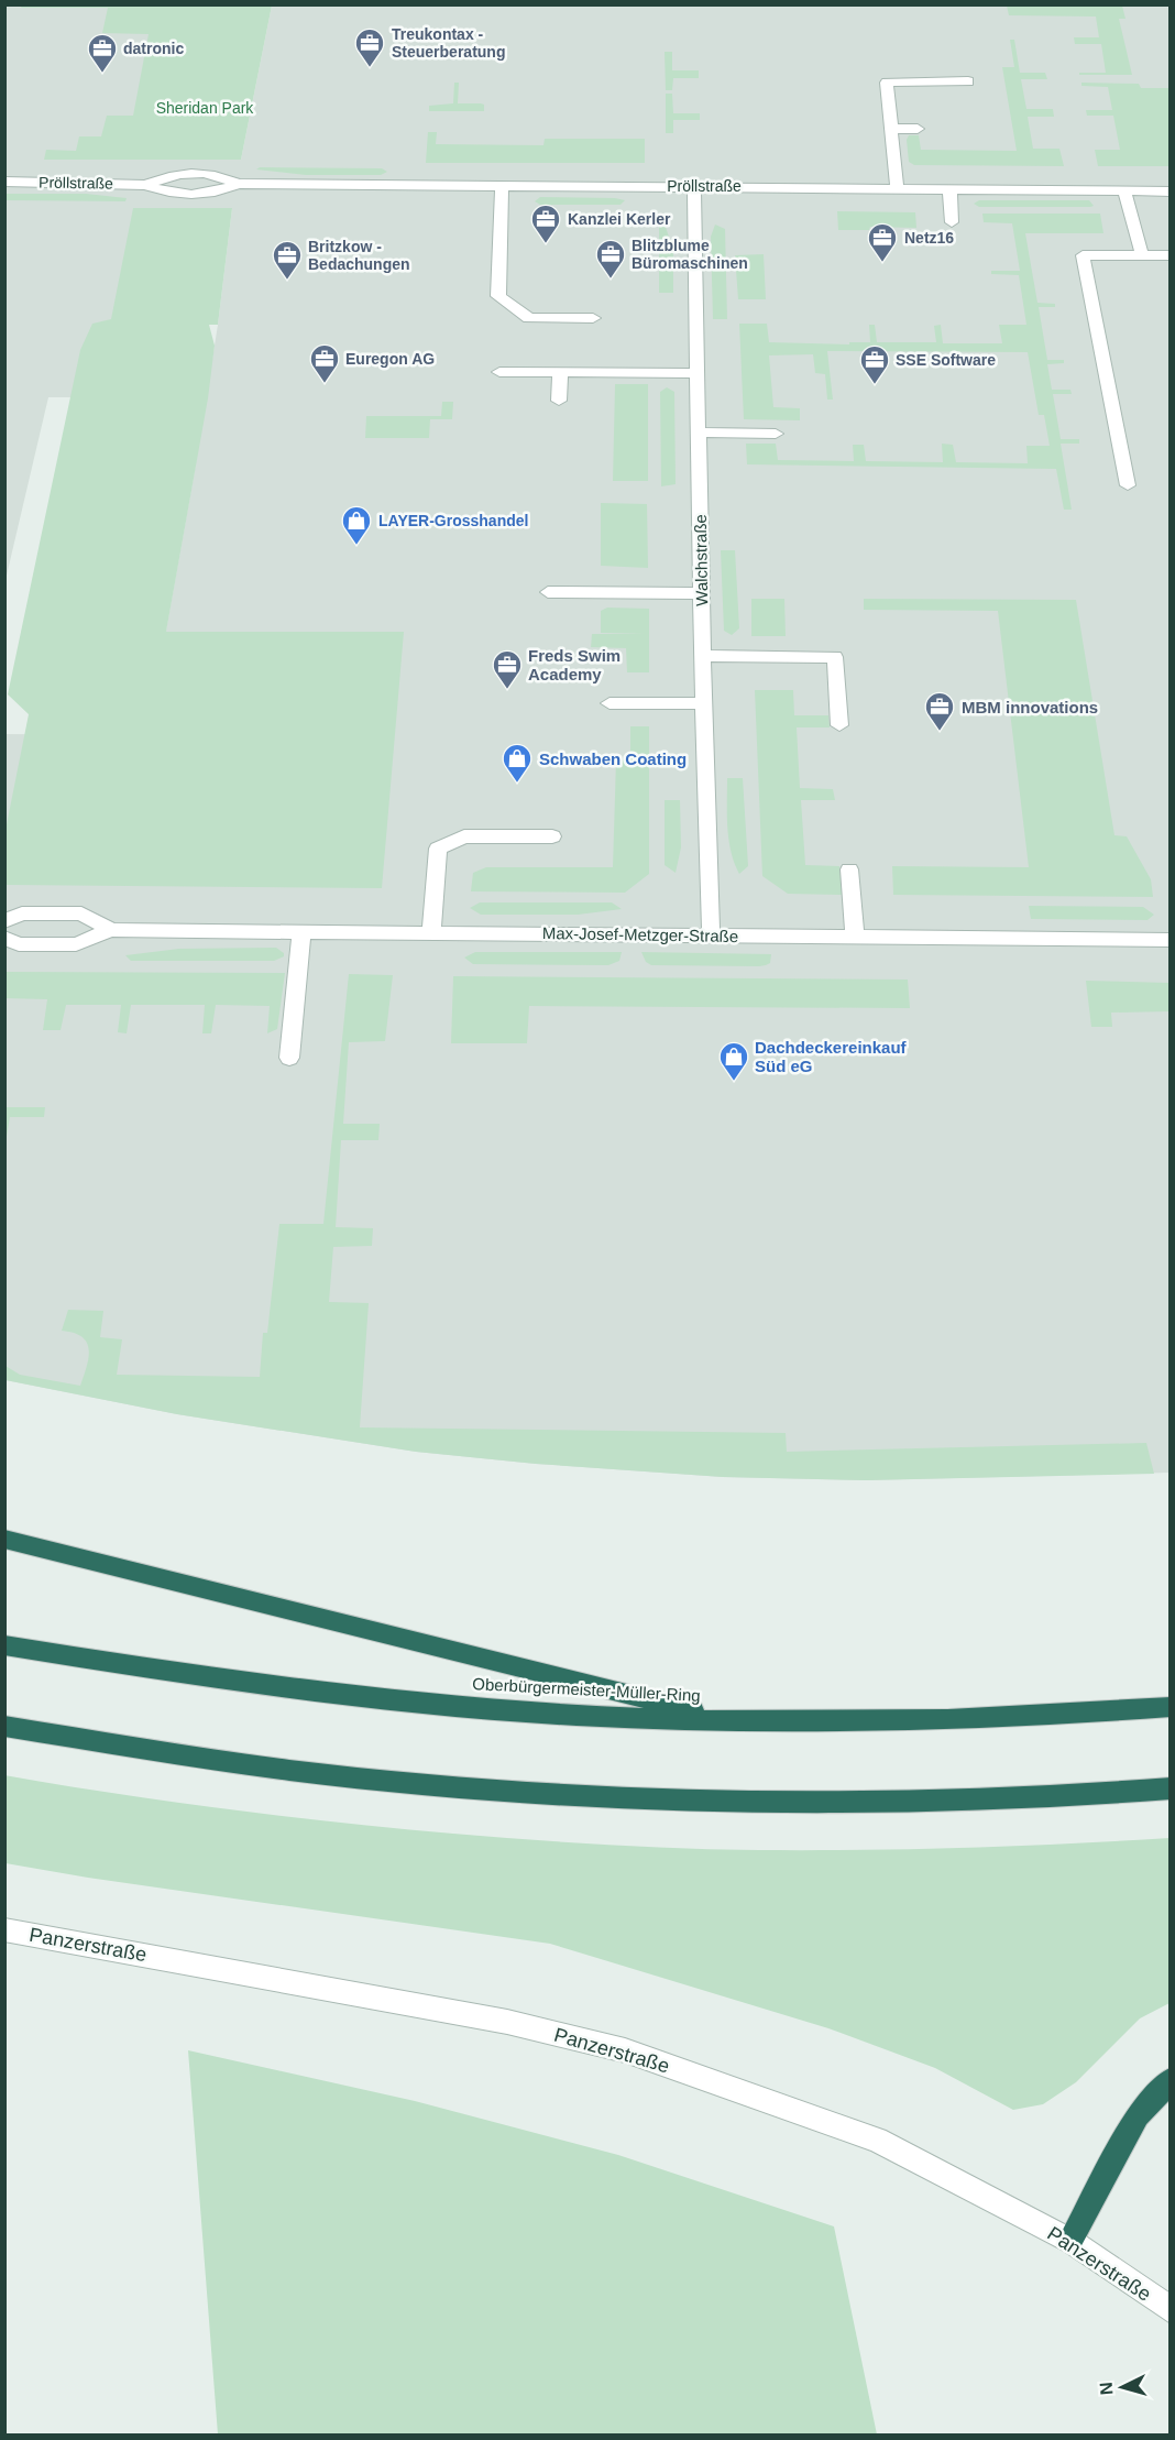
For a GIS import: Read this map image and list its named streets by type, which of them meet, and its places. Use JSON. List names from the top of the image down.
{
  "streets": {
    "highway": ["Oberbürgermeister-Müller-Ring"],
    "street": [
      "Pröllstraße",
      "Walchstraße",
      "Max-Josef-Metzger-Straße",
      "Panzerstraße"
    ]
  },
  "crossings": [
    ["Pröllstraße", "Walchstraße"],
    ["Walchstraße", "Max-Josef-Metzger-Straße"]
  ],
  "parks": ["Sheridan Park"],
  "places": {
    "office": [
      "Treukontax - Steuerberatung",
      "datronic",
      "Kanzlei Kerler",
      "Netz16",
      "Blitzblume Büromaschinen",
      "Britzkow - Bedachungen",
      "Euregon AG",
      "SSE Software",
      "Freds Swim Academy",
      "MBM innovations"
    ],
    "shop": ["LAYER-Grosshandel", "Schwaben Coating", "Dachdeckereinkauf Süd eG"]
  },
  "north": "left"
}
